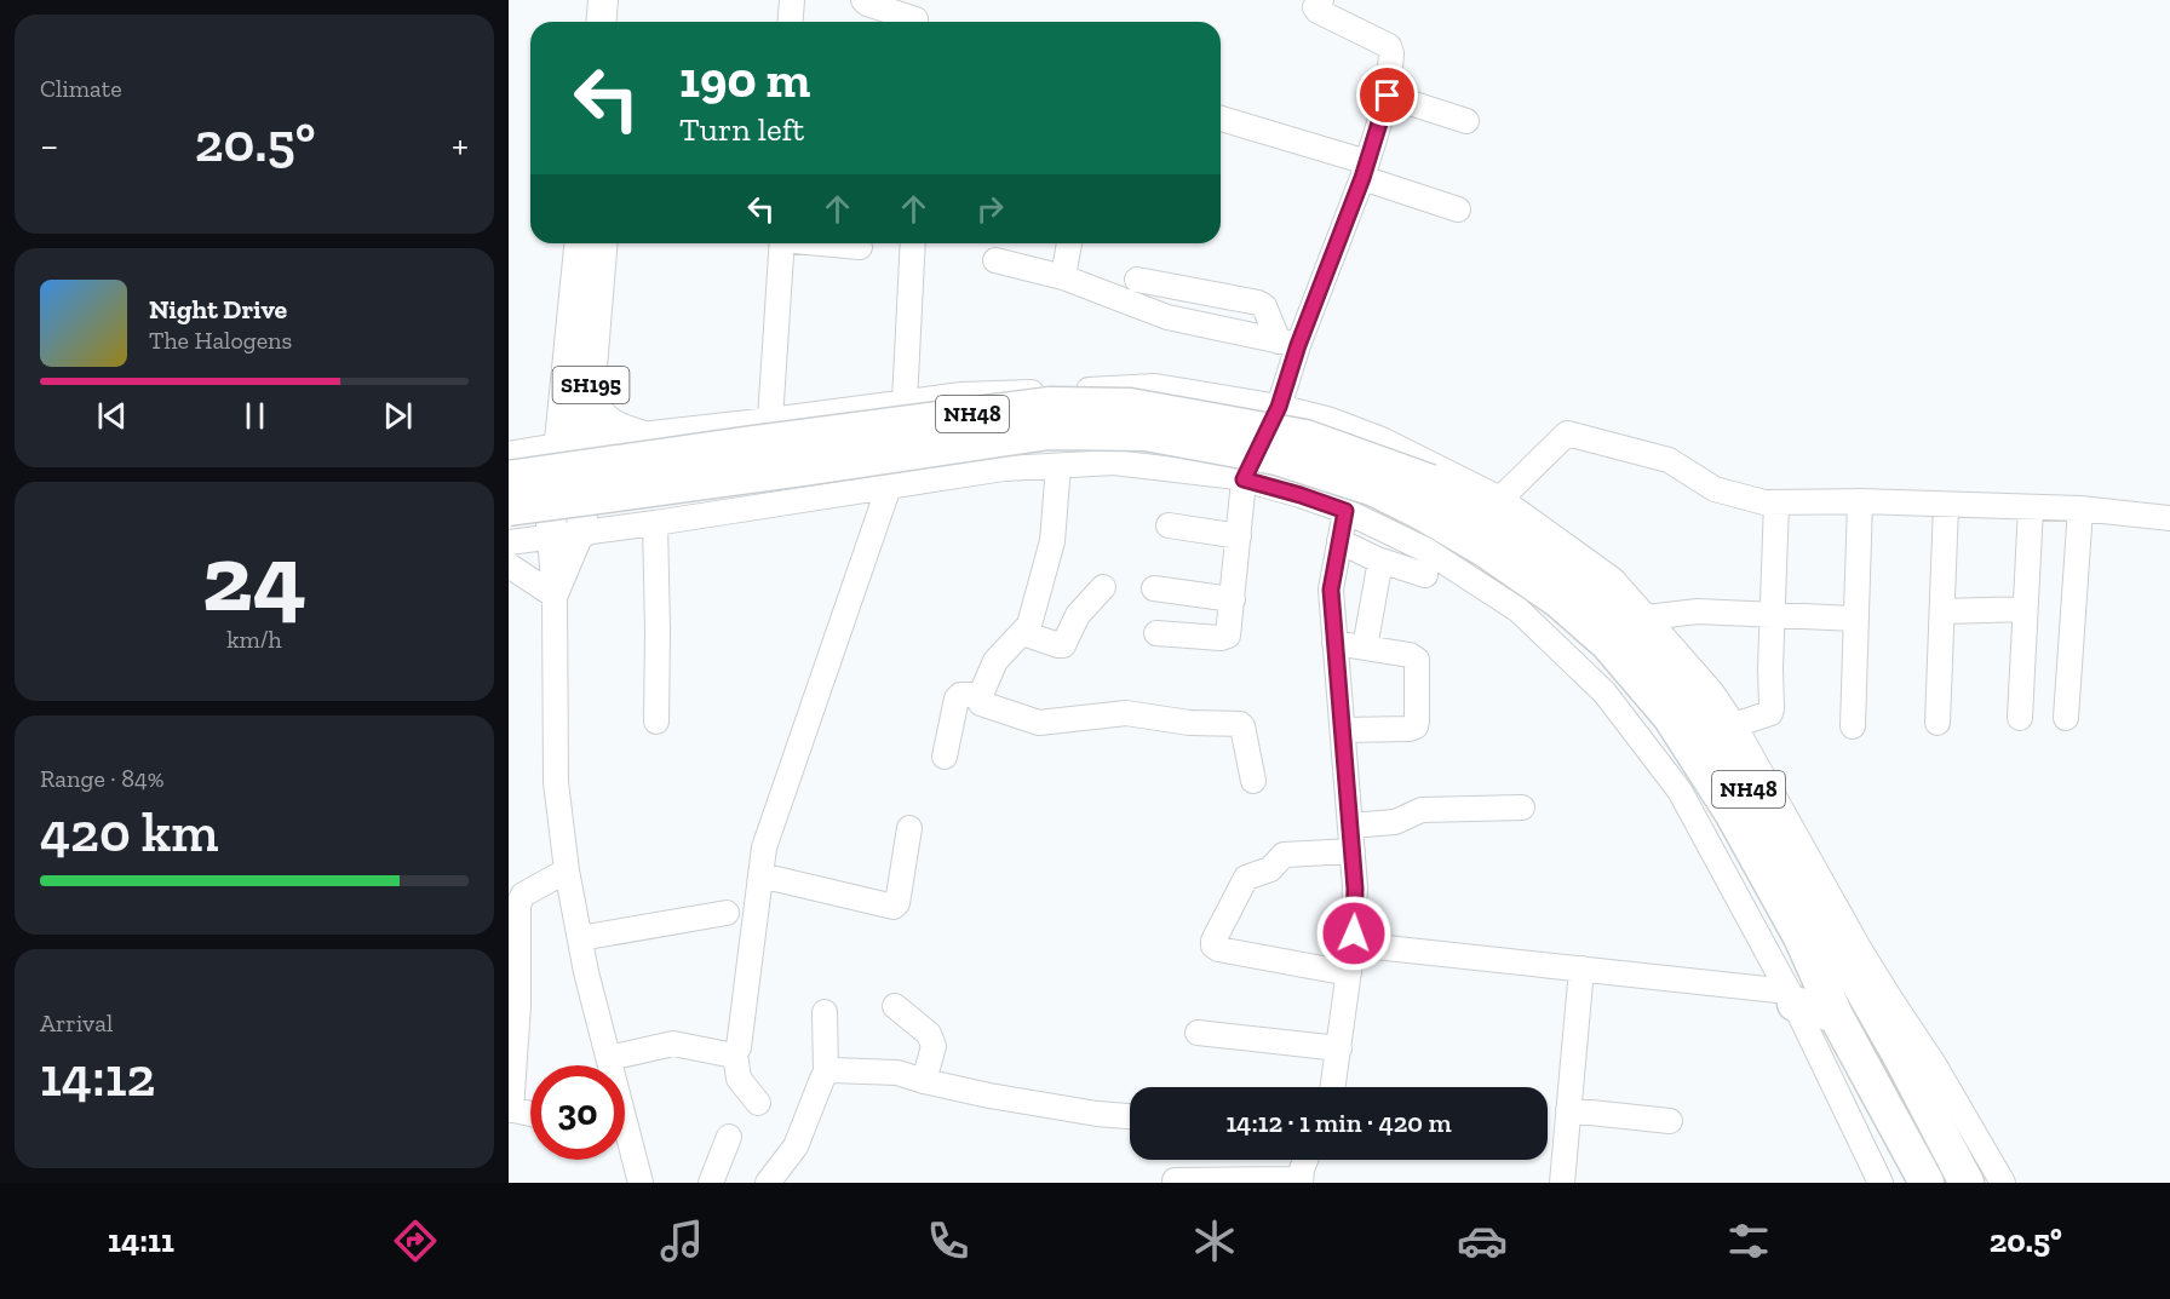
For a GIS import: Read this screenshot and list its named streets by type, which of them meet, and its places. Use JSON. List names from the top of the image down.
{
  "streets": {
    "highway": ["NH48"],
    "main road": ["SH195"]
  },
  "page": {
    "tile": [
      "Climate",
      ["24", "km/h"],
      ["Range · 84%", "420 km"],
      ["Arrival", "14:12"]
    ],
    "turn": ["190 m", "Turn left"],
    "heat": ["−", "20.5°", "+"],
    "song": ["Night Drive", "The Halogens"],
    "limit": "30",
    "trip": "14:12 · 1 min · 420 m",
    "tabs": ["14:11", "20.5°"]
  }
}
